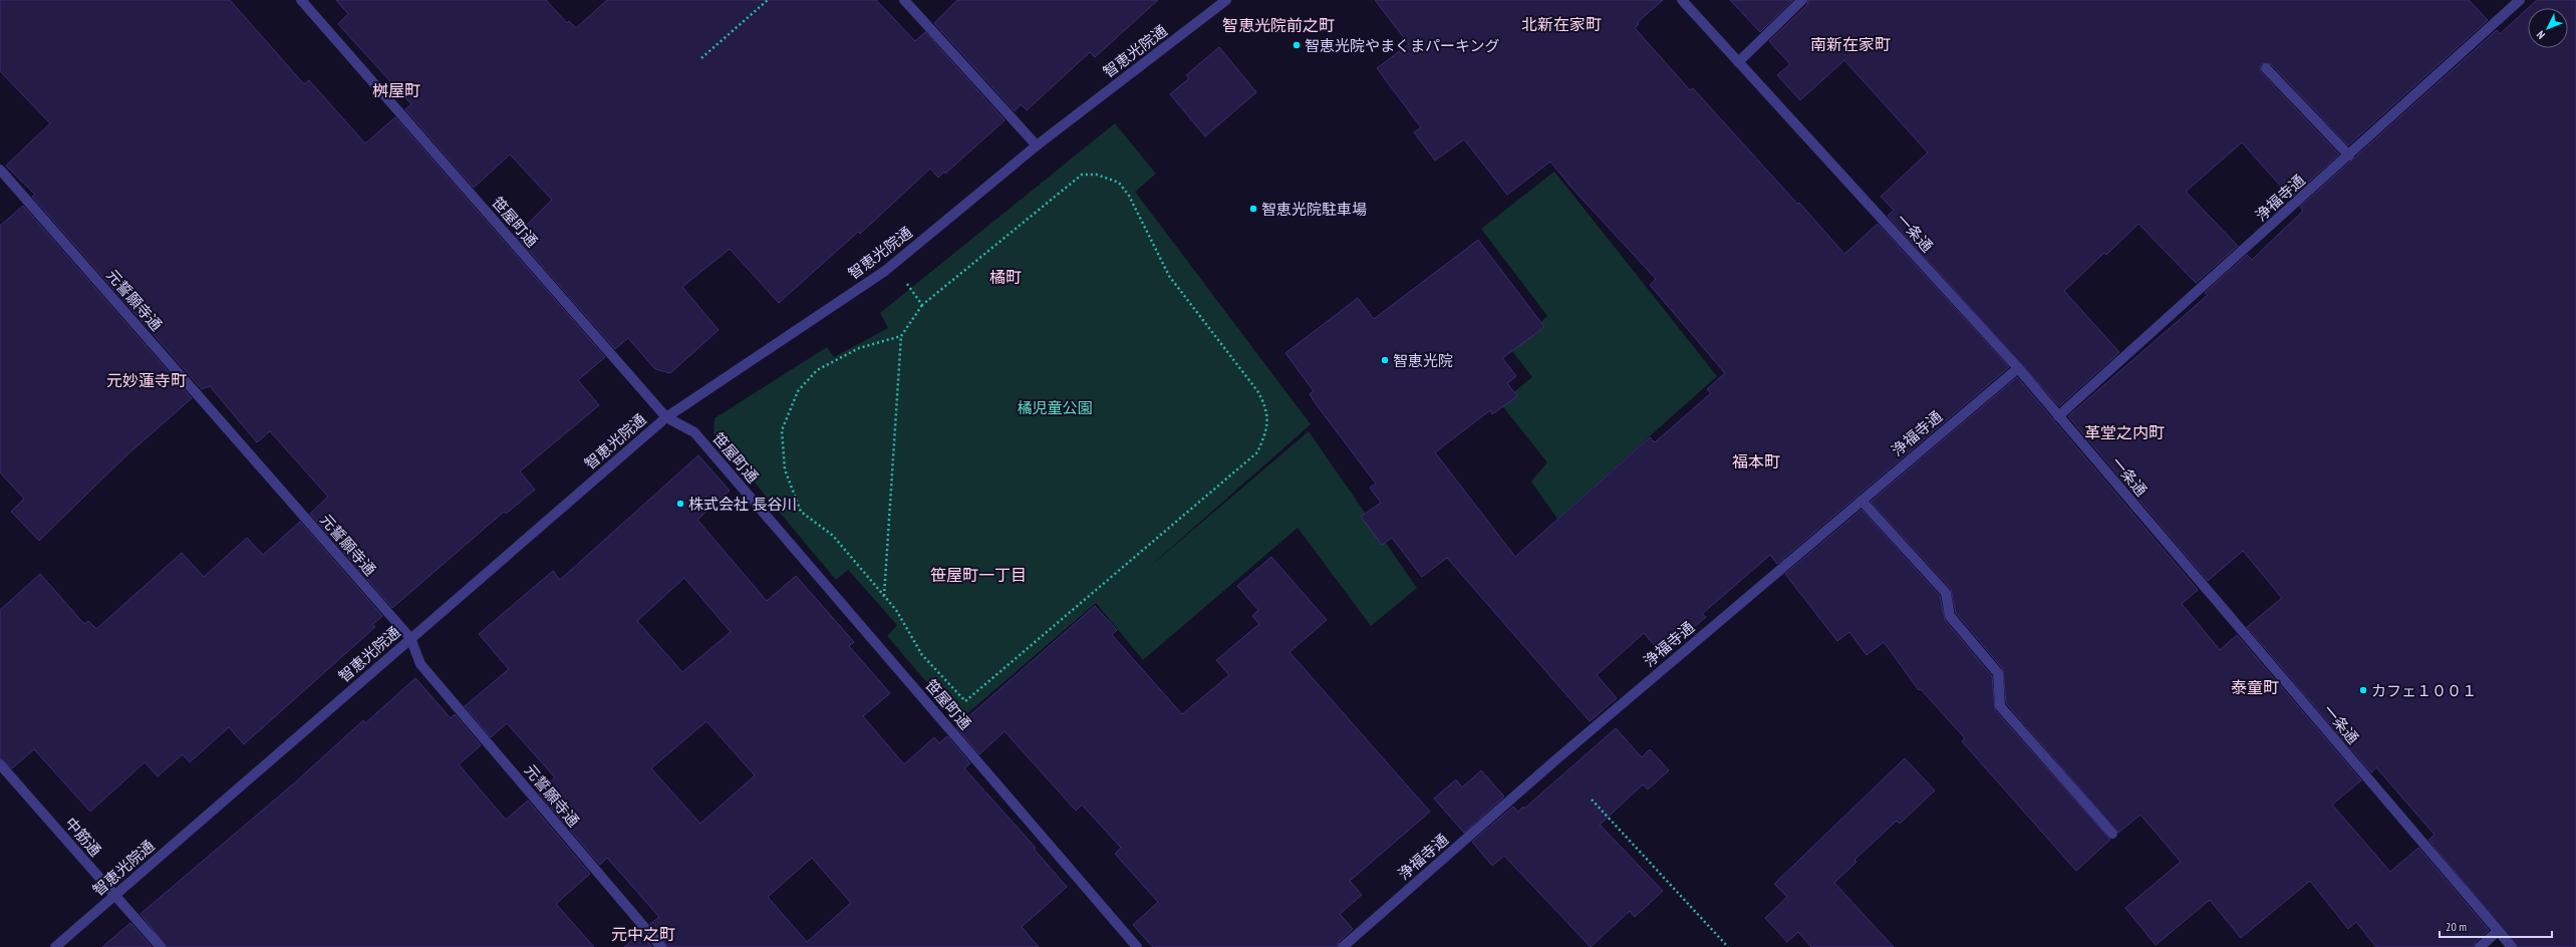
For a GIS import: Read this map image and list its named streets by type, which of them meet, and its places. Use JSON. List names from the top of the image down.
{
  "streets": {
    "street": [
      "智恵光院通",
      "浄福寺通",
      "笹屋町通",
      "一条通",
      "元誓願寺通",
      "中筋通"
    ]
  },
  "crossings": [
    ["智恵光院通", "笹屋町通"],
    ["智恵光院通", "元誓願寺通"],
    ["智恵光院通", "中筋通"],
    ["浄福寺通", "一条通"]
  ],
  "districts": [
    "北新在家町",
    "智恵光院前之町",
    "南新在家町",
    "桝屋町",
    "橘町",
    "元妙蓮寺町",
    "革堂之内町",
    "福本町",
    "笹屋町一丁目",
    "泰童町",
    "元中之町"
  ],
  "parks": ["橘児童公園"],
  "places": [
    "智恵光院やまくまパーキング",
    "智恵光院駐車場",
    "智恵光院",
    "株式会社 長谷川",
    "カフェ１００１"
  ],
  "scale_bar": "20 m",
  "north": "bottom left"
}
